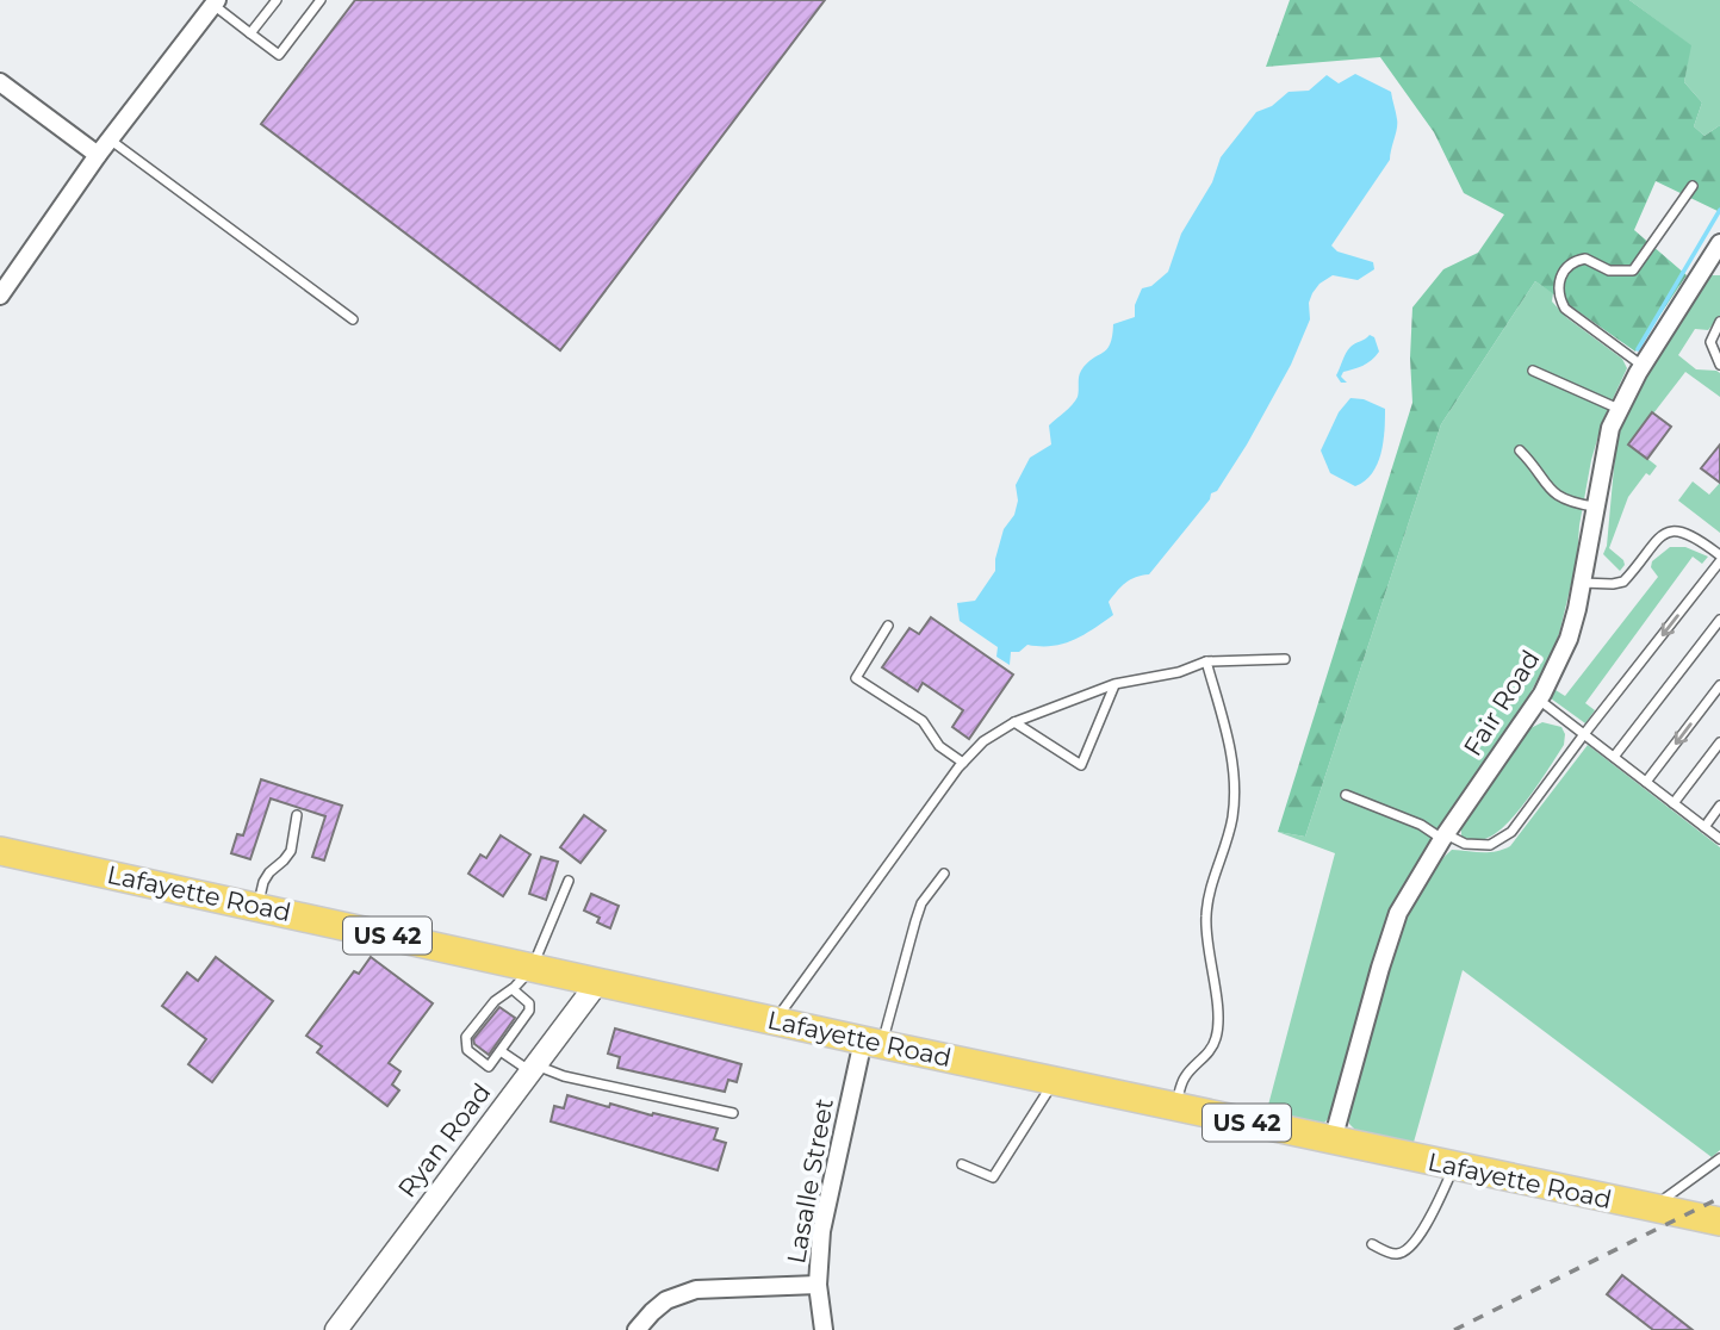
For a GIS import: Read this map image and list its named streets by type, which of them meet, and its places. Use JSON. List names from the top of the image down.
{
  "streets": {
    "main road": ["Lafayette Road", "US 42"],
    "street": ["Fair Road", "Ryan Road", "Lasalle Street"]
  },
  "crossings": [
    ["Fair Road", "Lafayette Road"],
    ["Lafayette Road", "Ryan Road"],
    ["Lafayette Road", "Lasalle Street"]
  ]
}
